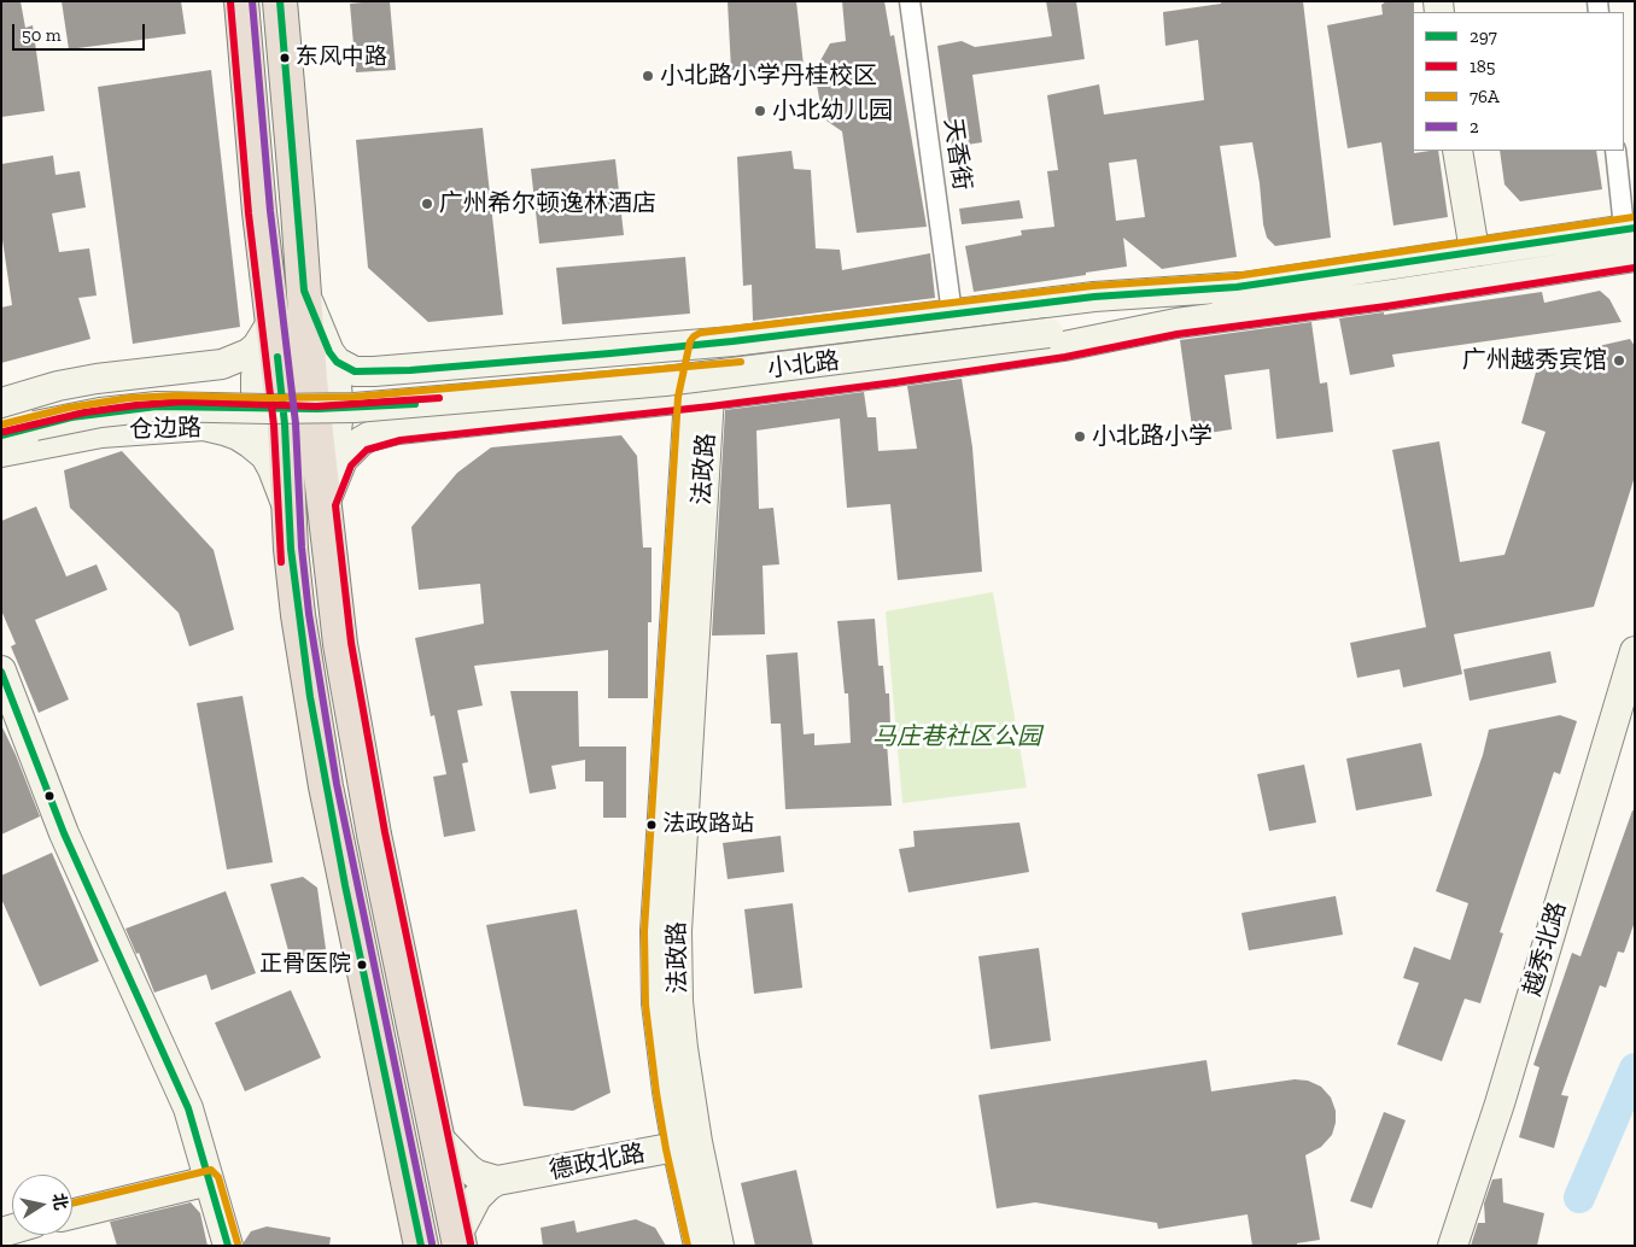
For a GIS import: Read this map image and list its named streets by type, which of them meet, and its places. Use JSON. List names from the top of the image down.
{
  "streets": {
    "street": [
      "天香街",
      "小北路",
      "仓边路",
      "法政路",
      "越秀北路",
      "德政北路"
    ]
  },
  "crossings": [
    ["天香街", "小北路"],
    ["小北路", "法政路"],
    ["法政路", "德政北路"]
  ],
  "parks": ["马庄巷社区公园"],
  "places": [
    "东风中路",
    "小北路小学丹桂校区",
    "小北幼儿园",
    "广州希尔顿逸林酒店",
    "广州越秀宾馆",
    "小北路小学",
    "法政路站",
    "正骨医院"
  ],
  "lines": [
    "transit line 297",
    "transit line 2",
    "transit line 185",
    "transit line 76A"
  ],
  "legend": [
    "297",
    "185",
    "76A",
    "2"
  ],
  "scale_bar": "50 m",
  "north": "right"
}
